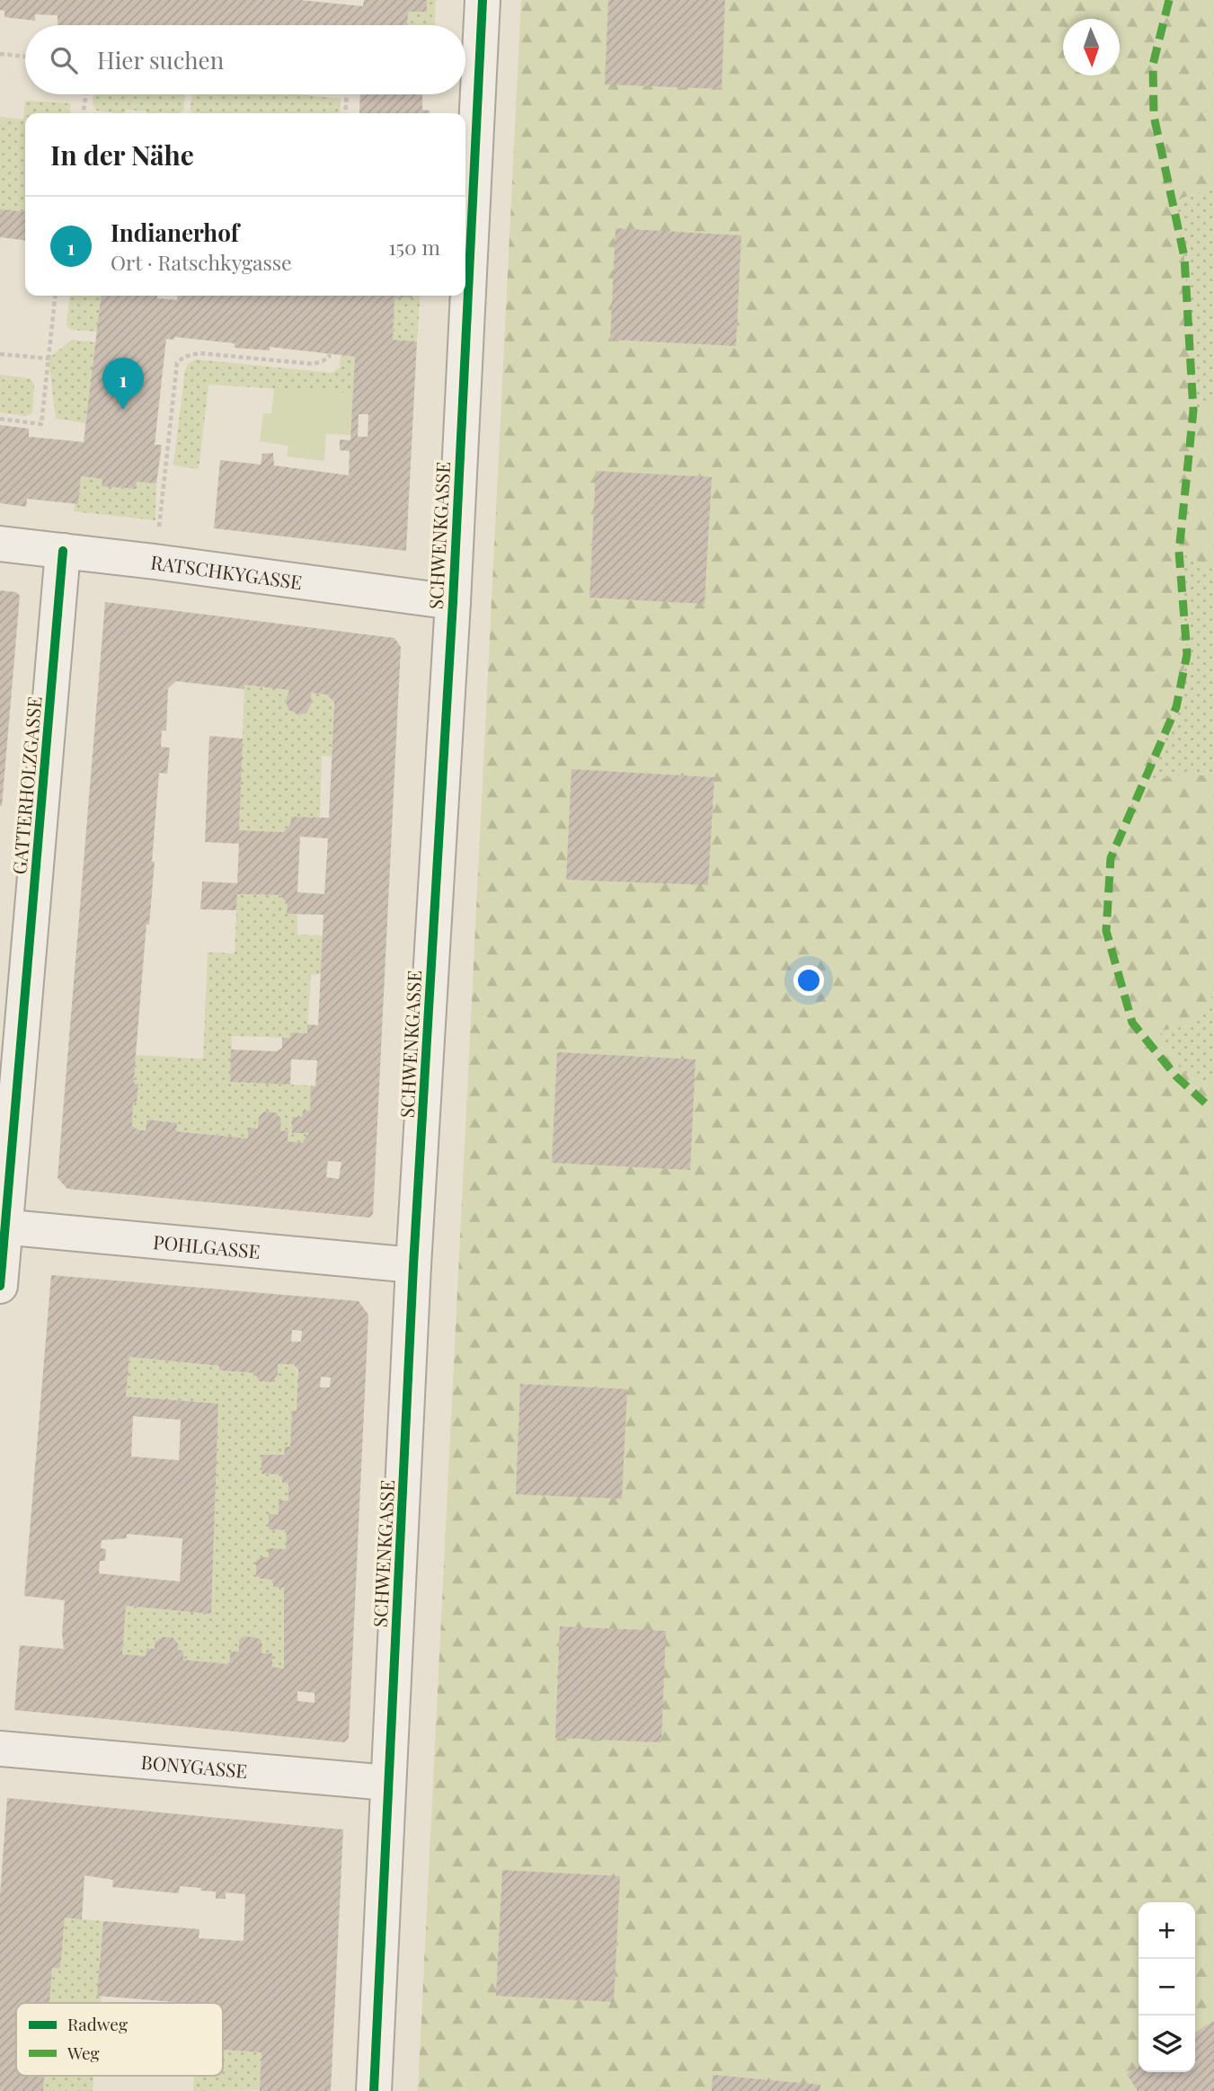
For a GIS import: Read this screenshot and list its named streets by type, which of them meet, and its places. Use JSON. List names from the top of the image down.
{
  "streets": {
    "street": [
      "SCHWENKGASSE",
      "RATSCHKYGASSE",
      "GATTERHOLZGASSE",
      "POHLGASSE",
      "BONYGASSE"
    ]
  },
  "crossings": [
    ["SCHWENKGASSE", "RATSCHKYGASSE"],
    ["SCHWENKGASSE", "POHLGASSE"],
    ["SCHWENKGASSE", "BONYGASSE"],
    ["RATSCHKYGASSE", "GATTERHOLZGASSE"],
    ["GATTERHOLZGASSE", "POHLGASSE"]
  ],
  "legend": ["Radweg", "Weg"],
  "north": "bottom",
  "page": {
    "search": "Hier suchen",
    "heading": "In der Nähe",
    "list": [
      {
        "mark": "1",
        "name": "Indianerhof",
        "note": "Ort · Ratschkygasse",
        "value": "150 m"
      }
    ],
    "pins": "1",
    "map_buttons": ["+", "−"]
  }
}
